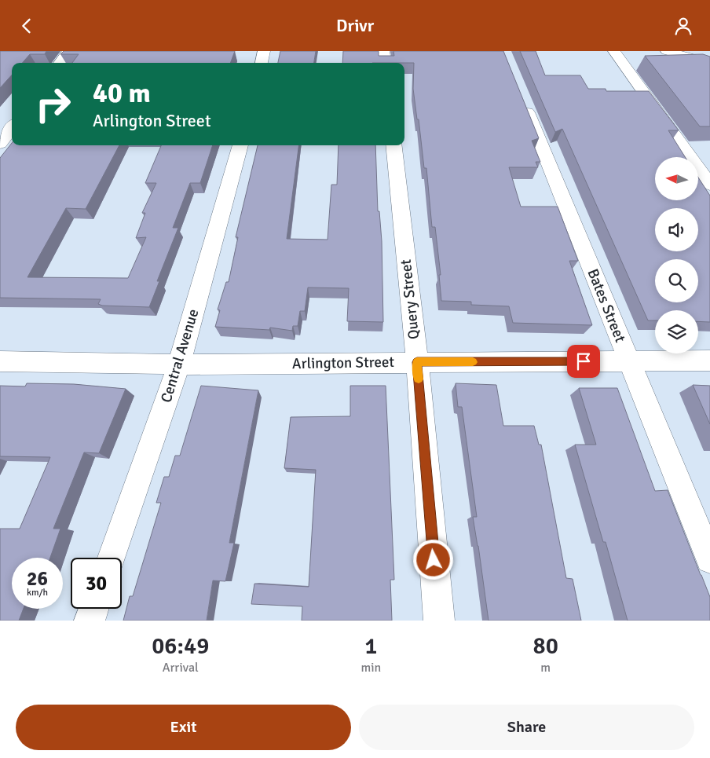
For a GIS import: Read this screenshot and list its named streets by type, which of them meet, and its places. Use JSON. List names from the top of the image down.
{
  "streets": {
    "street": [
      "Query Street",
      "Bates Street",
      "Central Avenue",
      "Arlington Street"
    ]
  },
  "crossings": [
    ["Query Street", "Arlington Street"],
    ["Bates Street", "Arlington Street"],
    ["Central Avenue", "Arlington Street"]
  ],
  "north": "left",
  "page": {
    "header": "Drivr",
    "turn": ["40 m", "Arlington Street"],
    "speed": "26 km/h",
    "limit": "30",
    "eta": [
      "06:49",
      "Arrival",
      "1",
      "min",
      "80",
      "m"
    ],
    "buttons": ["Exit", "Share"]
  }
}
